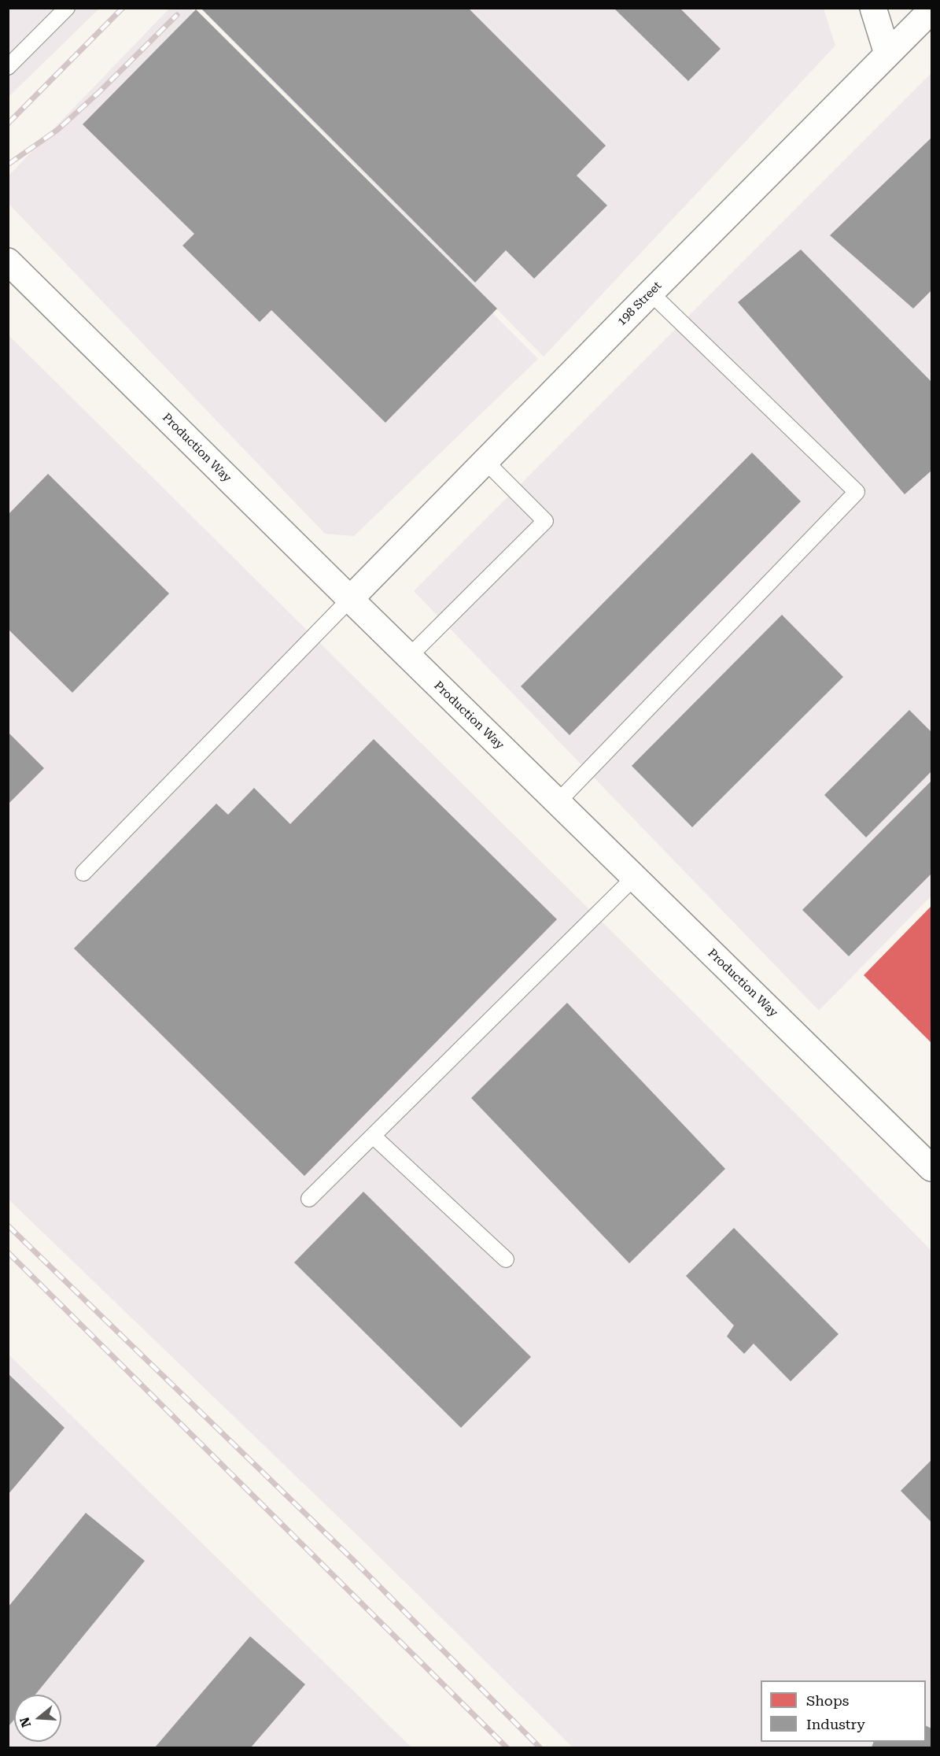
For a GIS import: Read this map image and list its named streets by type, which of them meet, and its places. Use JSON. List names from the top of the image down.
{
  "streets": {
    "street": ["198 Street", "Production Way"]
  },
  "crossings": [
    ["198 Street", "Production Way"]
  ],
  "legend": ["Shops", "Industry"],
  "north": "left"
}
